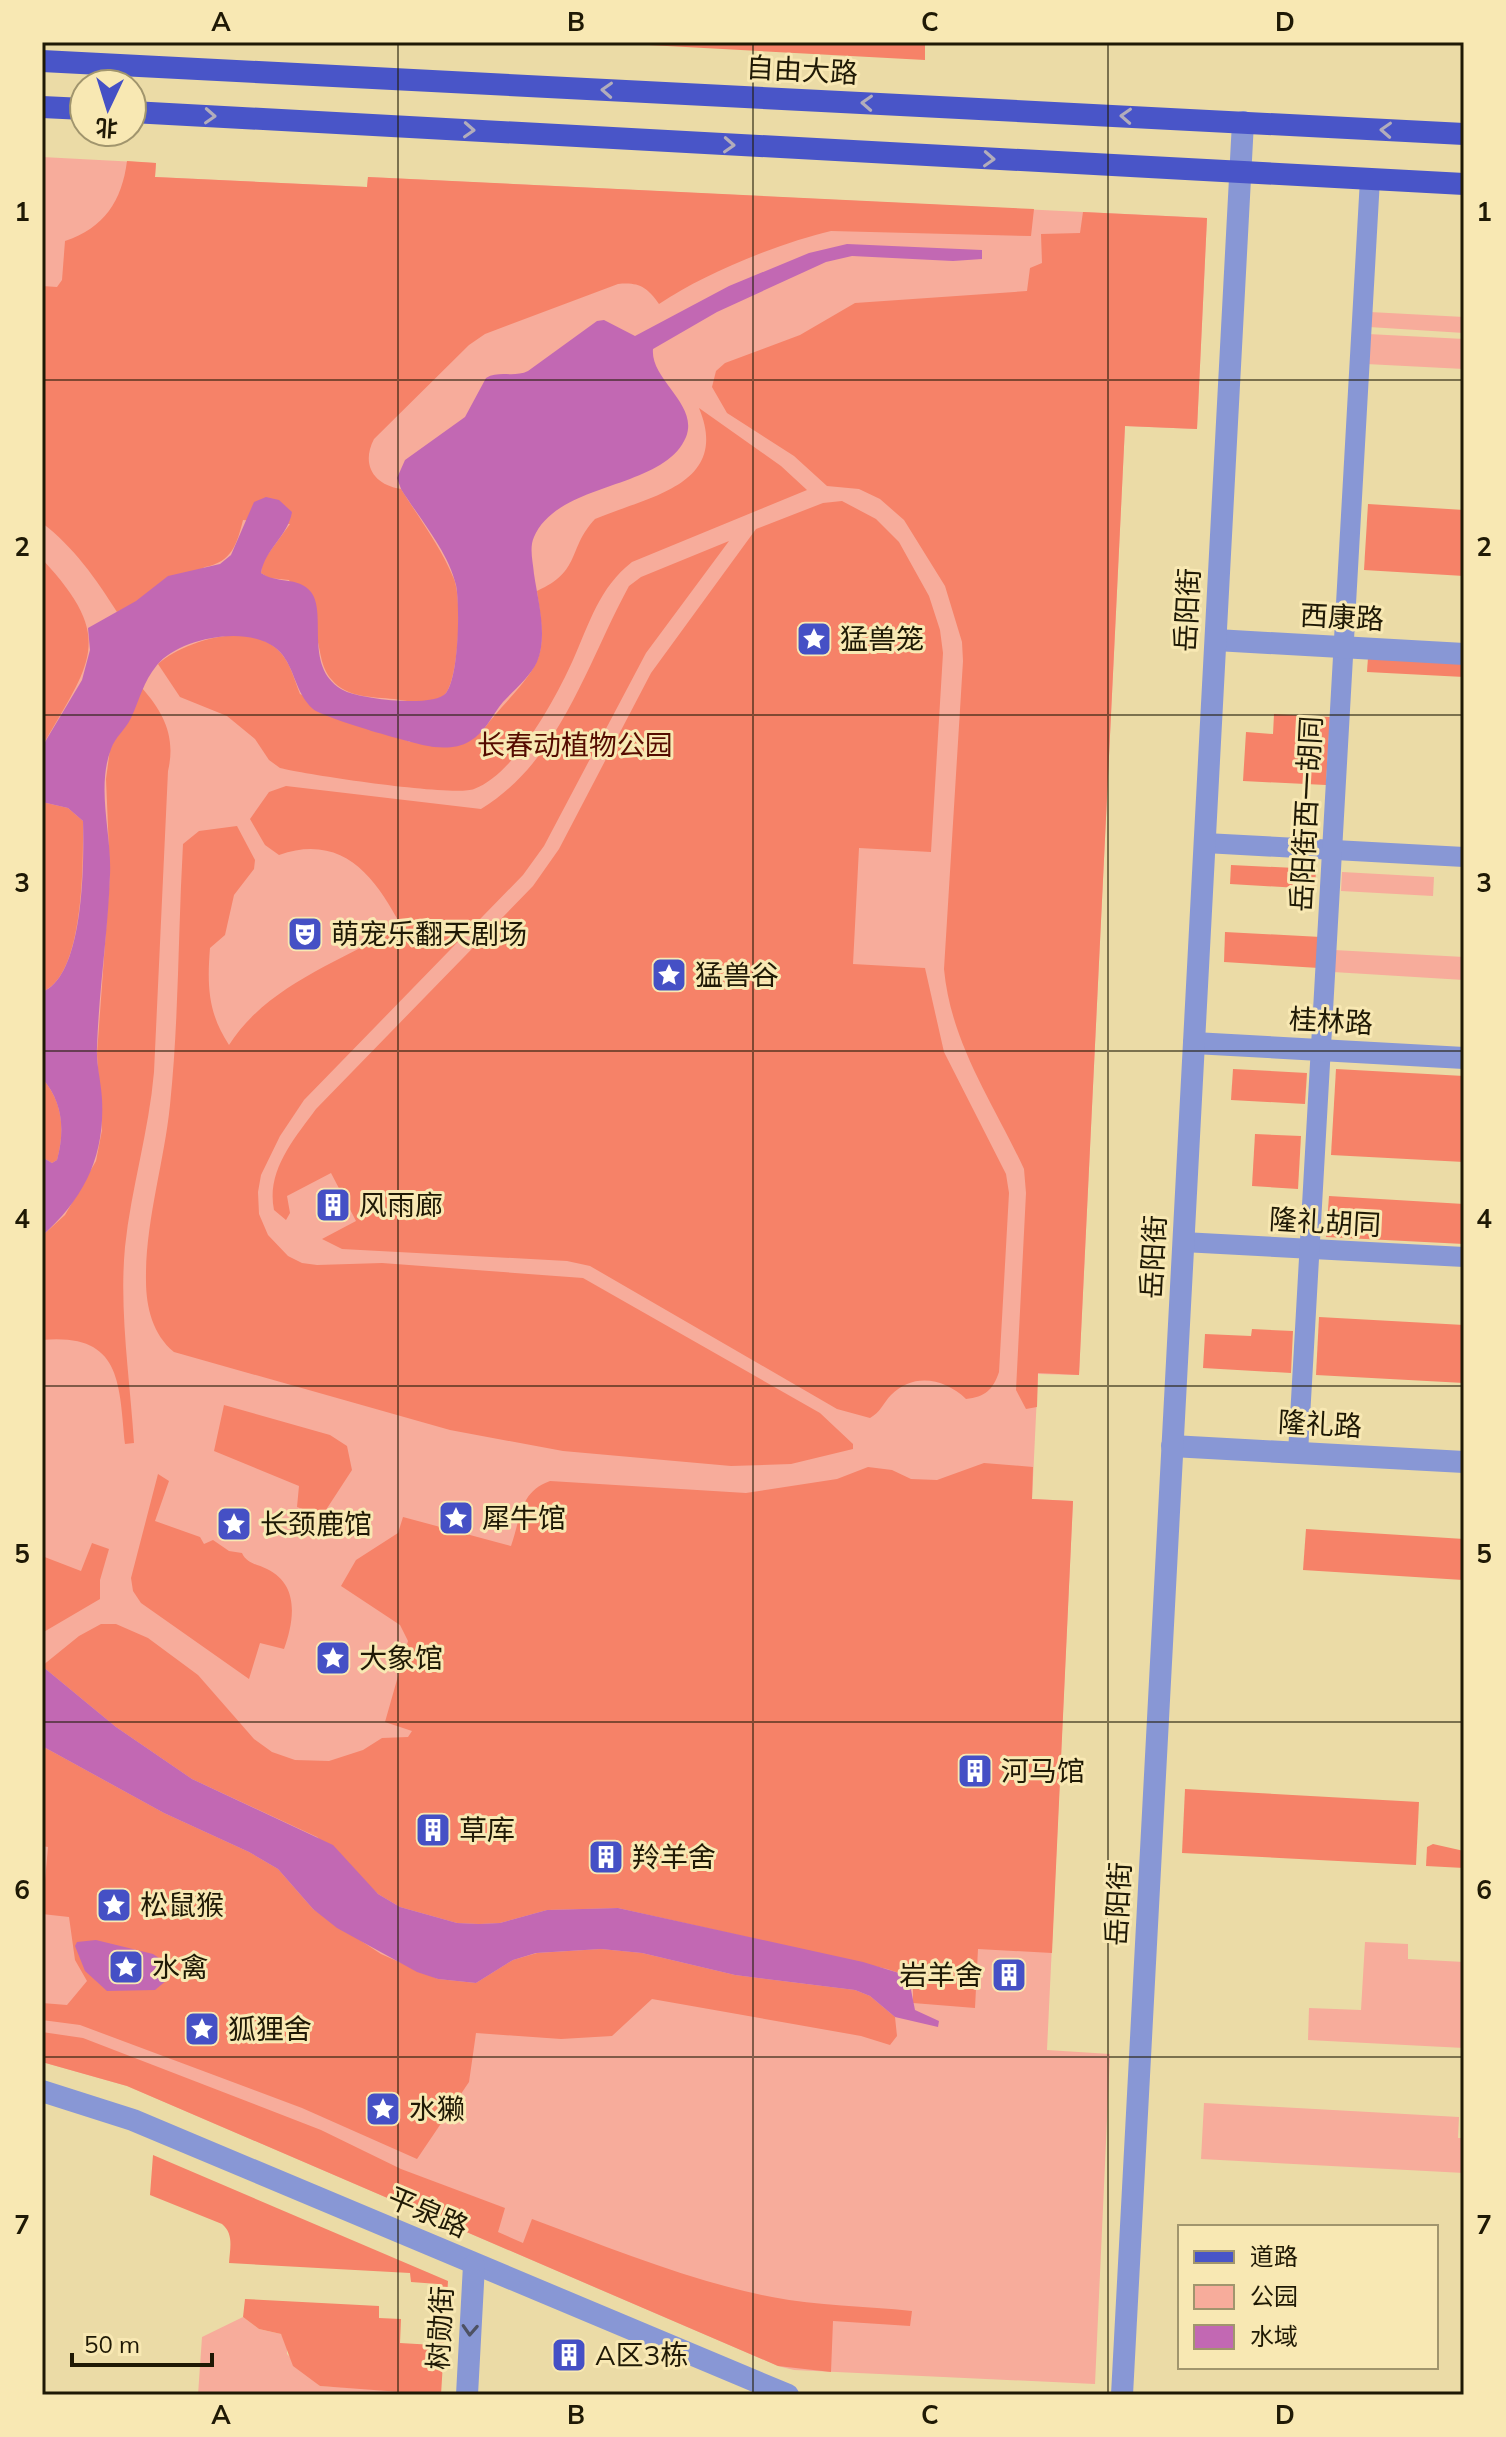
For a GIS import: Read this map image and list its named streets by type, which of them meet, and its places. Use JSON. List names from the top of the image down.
{
  "streets": {
    "main road": ["自由大路"],
    "street": [
      "岳阳街",
      "西康路",
      "岳阳街西一胡同",
      "桂林路",
      "隆礼胡同",
      "隆礼路",
      "平泉路",
      "树勋街"
    ]
  },
  "crossings": [
    ["自由大路", "岳阳街"],
    ["岳阳街", "西康路"],
    ["岳阳街", "桂林路"],
    ["岳阳街", "隆礼胡同"],
    ["岳阳街", "隆礼路"],
    ["西康路", "岳阳街西一胡同"],
    ["岳阳街西一胡同", "桂林路"],
    ["岳阳街西一胡同", "隆礼胡同"],
    ["岳阳街西一胡同", "隆礼路"],
    ["平泉路", "树勋街"]
  ],
  "one_way": ["树勋街"],
  "parks": ["长春动植物公园"],
  "places": {
    "place": [
      "猛兽笼",
      "猛兽谷",
      "犀牛馆",
      "长颈鹿馆",
      "大象馆",
      "松鼠猴",
      "水禽",
      "狐狸舍",
      "水獭"
    ],
    "theatre": ["萌宠乐翻天剧场"],
    "building": [
      "风雨廊",
      "河马馆",
      "草库",
      "羚羊舍",
      "岩羊舍",
      "A区3栋"
    ]
  },
  "legend": ["道路", "公园", "水域"],
  "scale_bar": "50 m",
  "north": "bottom",
  "grid": {
    "columns": [
      "A",
      "B",
      "C",
      "D"
    ],
    "rows": [
      "1",
      "2",
      "3",
      "4",
      "5",
      "6",
      "7"
    ]
  }
}
